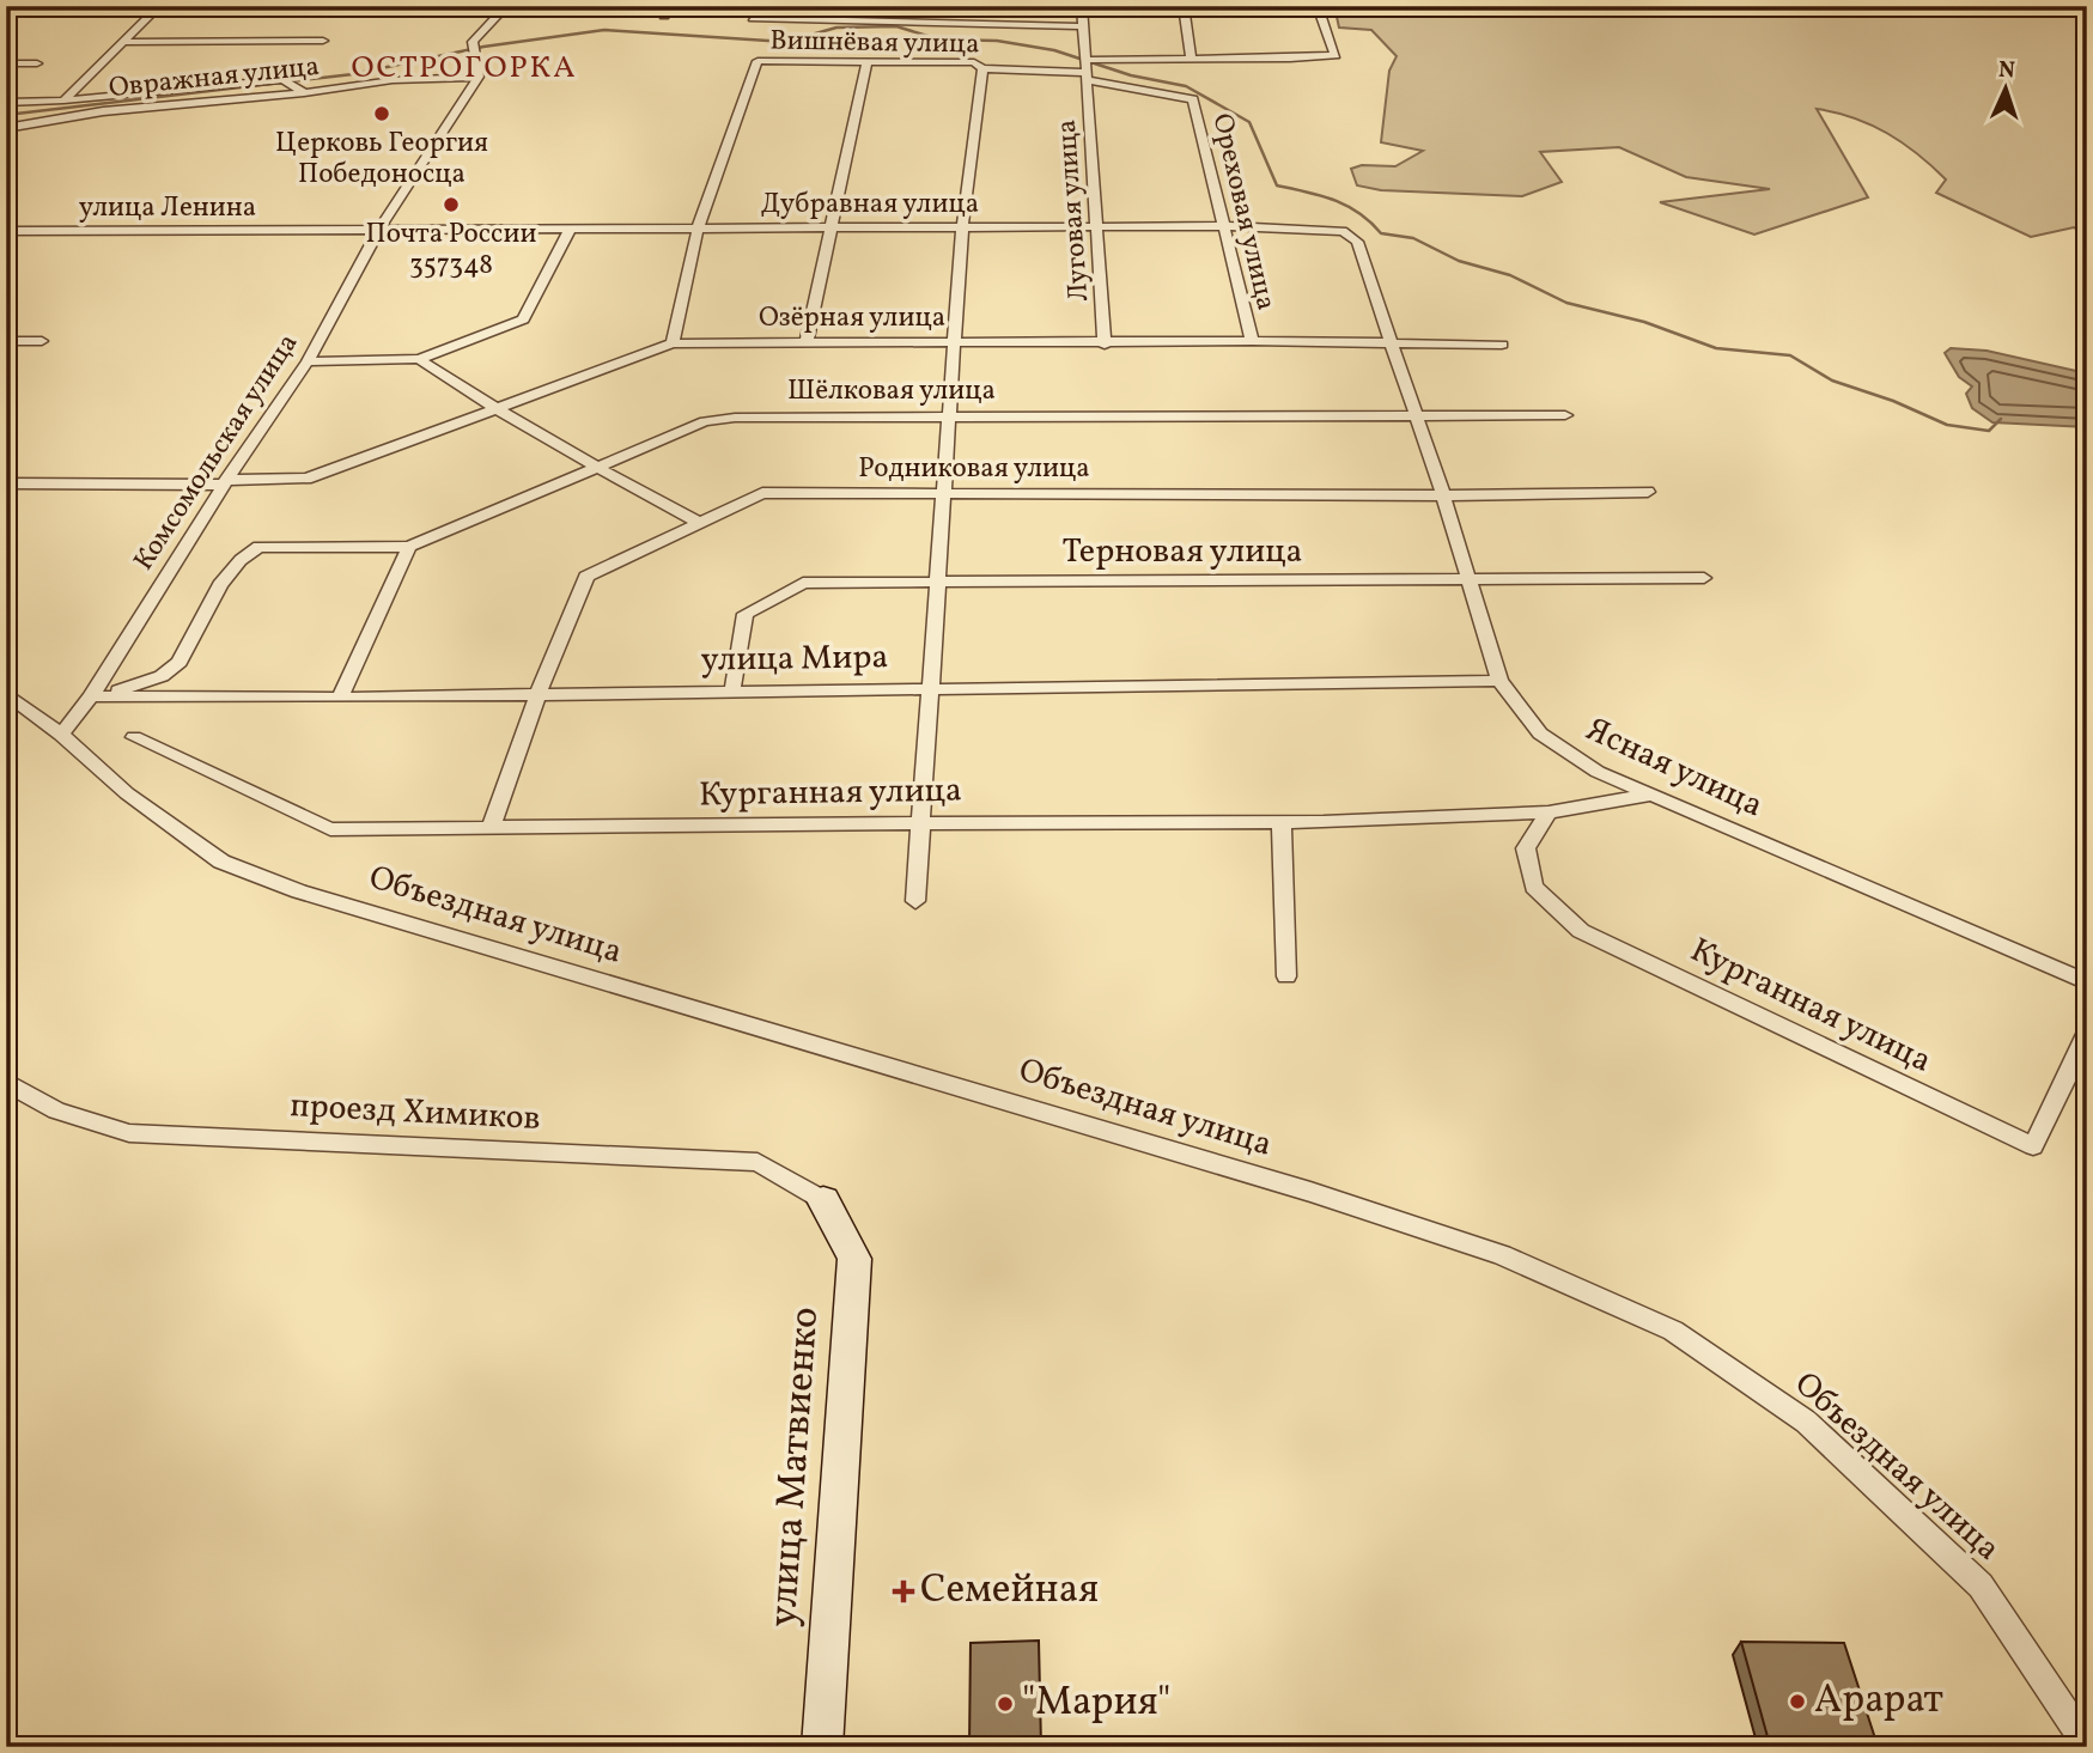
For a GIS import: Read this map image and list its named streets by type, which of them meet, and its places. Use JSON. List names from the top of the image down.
{
  "streets": {
    "street": [
      "Вишнёвая улица",
      "Овражная улица",
      "Дубравная улица",
      "улица Ленина",
      "Луговая улица",
      "Ореховая улица",
      "Озёрная улица",
      "Шёлковая улица",
      "Комсомольская улица",
      "Родниковая улица",
      "Терновая улица",
      "улица Мира",
      "Ясная улица",
      "Курганная улица",
      "Объездная улица",
      "проезд Химиков",
      "улица Матвиенко"
    ]
  },
  "crossings": [
    ["Вишнёвая улица", "Дубравная улица"],
    ["Вишнёвая улица", "Луговая улица"],
    ["Вишнёвая улица", "Ореховая улица"],
    ["Овражная улица", "Комсомольская улица"],
    ["Дубравная улица", "улица Ленина"],
    ["Дубравная улица", "Луговая улица"],
    ["Дубравная улица", "Ореховая улица"],
    ["Дубравная улица", "Комсомольская улица"],
    ["Дубравная улица", "Ясная улица"],
    ["улица Ленина", "Комсомольская улица"],
    ["Луговая улица", "Ореховая улица"],
    ["Луговая улица", "Озёрная улица"],
    ["Ореховая улица", "Озёрная улица"],
    ["Озёрная улица", "Комсомольская улица"],
    ["Озёрная улица", "Ясная улица"],
    ["Шёлковая улица", "Ясная улица"],
    ["Комсомольская улица", "улица Мира"],
    ["Комсомольская улица", "Объездная улица"],
    ["Родниковая улица", "улица Мира"],
    ["Родниковая улица", "Ясная улица"],
    ["Родниковая улица", "Курганная улица"],
    ["Терновая улица", "улица Мира"],
    ["Терновая улица", "Ясная улица"],
    ["улица Мира", "Ясная улица"],
    ["Ясная улица", "Курганная улица"],
    ["проезд Химиков", "улица Матвиенко"]
  ],
  "districts": ["ОСТРОГОРКА"],
  "places": {
    "other": [
      "Церковь Георгия Победоносца",
      "Почта России 357348",
      "Арарат",
      "\"Мария\""
    ],
    "health": ["Семейная"]
  },
  "north": "top"
}
